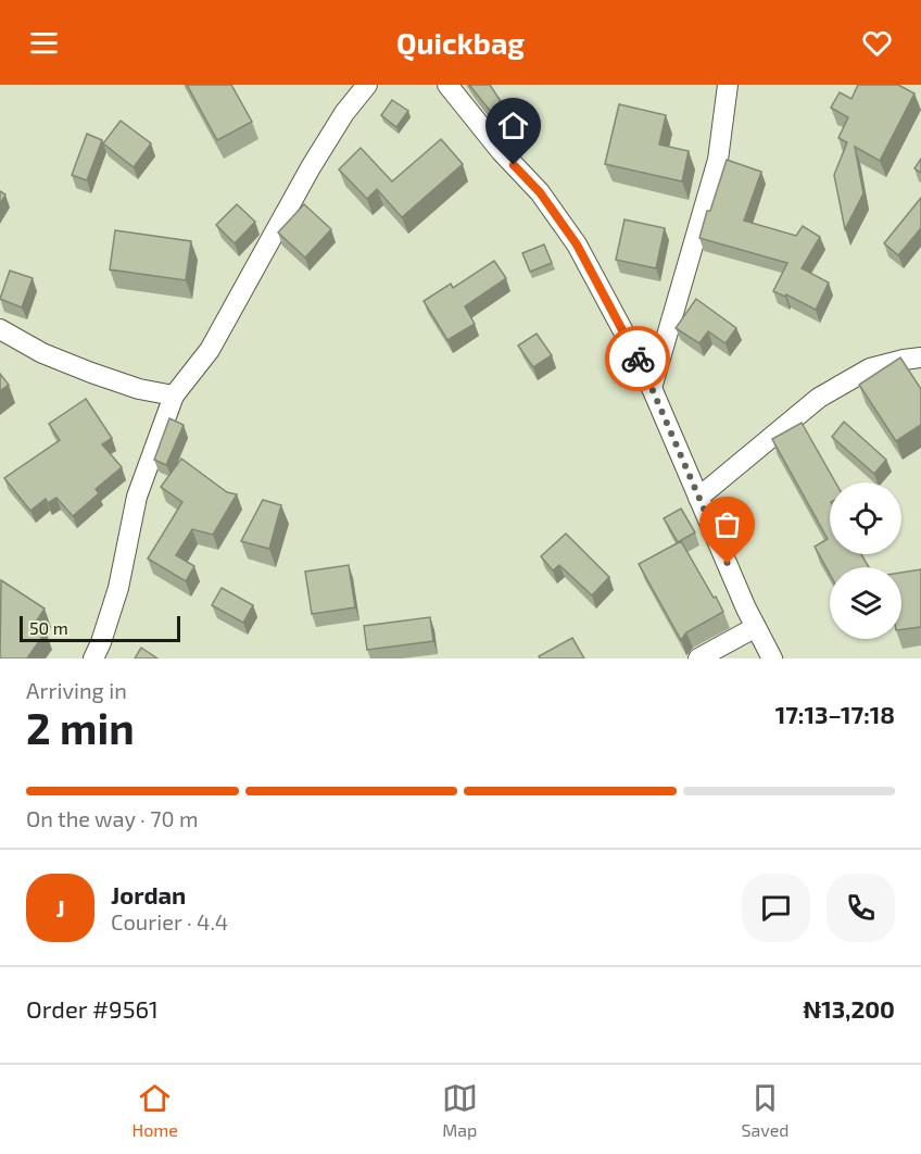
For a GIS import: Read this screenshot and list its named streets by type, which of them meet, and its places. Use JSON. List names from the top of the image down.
{
  "scale_bar": "50 m",
  "page": {
    "header": "Quickbag",
    "scale": "50 m",
    "heading": ["2 min", "Arriving in", "17:13–17:18"],
    "panel": [
      "Jordan",
      "Courier · 4.4",
      "Order #9561",
      "₦13,200"
    ],
    "bar": "On the way · 70 m",
    "round": "J",
    "tabs": ["Home", "Map", "Saved"]
  }
}
